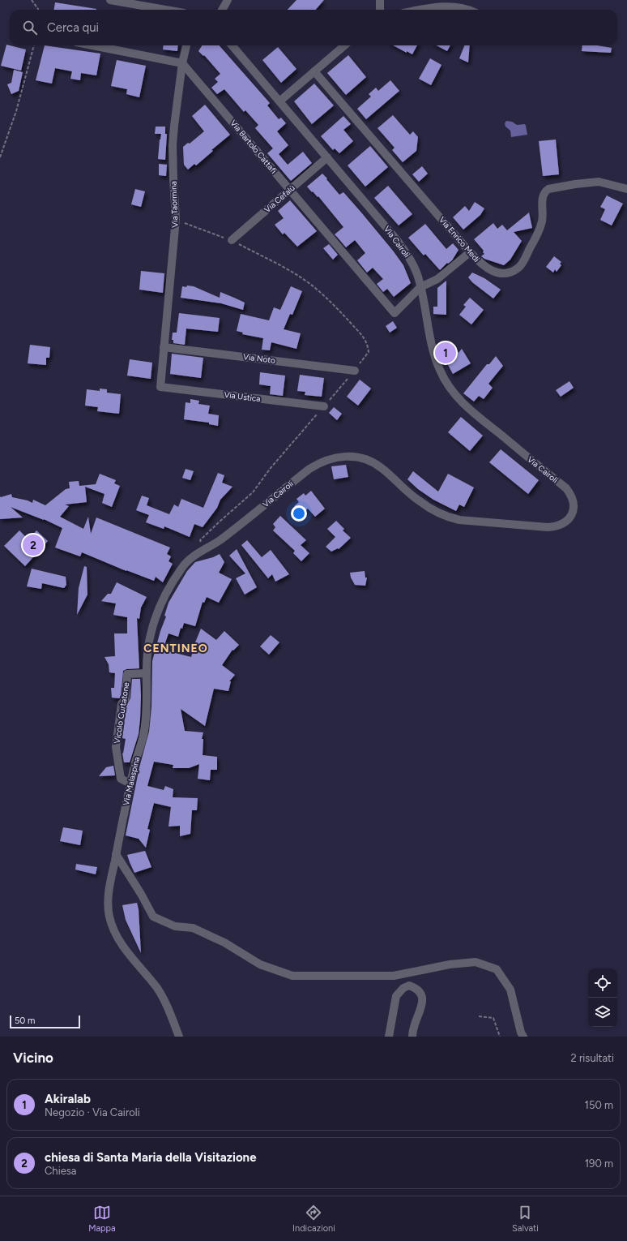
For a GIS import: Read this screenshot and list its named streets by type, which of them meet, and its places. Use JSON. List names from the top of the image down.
{
  "streets": {
    "street": [
      "Via Bartolo Cattafi",
      "Via Cefalù",
      "Via Taormina",
      "Via Enrico Medi",
      "Via Cairoli",
      "Via Noto",
      "Via Ustica",
      "Vicolo Curtatone",
      "Via Malaspina"
    ]
  },
  "crossings": [
    ["Via Bartolo Cattafi", "Via Cefalù"],
    ["Via Bartolo Cattafi", "Via Taormina"],
    ["Via Bartolo Cattafi", "Via Cairoli"],
    ["Via Cefalù", "Via Cairoli"],
    ["Via Taormina", "Via Noto"],
    ["Via Taormina", "Via Ustica"],
    ["Via Cairoli", "Via Malaspina"],
    ["Vicolo Curtatone", "Via Malaspina"]
  ],
  "districts": ["CENTINEO"],
  "scale_bar": "50 m",
  "page": {
    "search": "Cerca qui",
    "pins": ["1", "2"],
    "scale": "50 m",
    "heading": ["Vicino", "2 risultati"],
    "list": [
      {
        "mark": "1",
        "name": "Akiralab",
        "note": "Negozio · Via Cairoli",
        "value": "150 m"
      },
      {
        "mark": "2",
        "name": "chiesa di Santa Maria della Visitazione",
        "note": "Chiesa",
        "value": "190 m"
      }
    ],
    "nav": ["Mappa", "Indicazioni", "Salvati"]
  }
}
